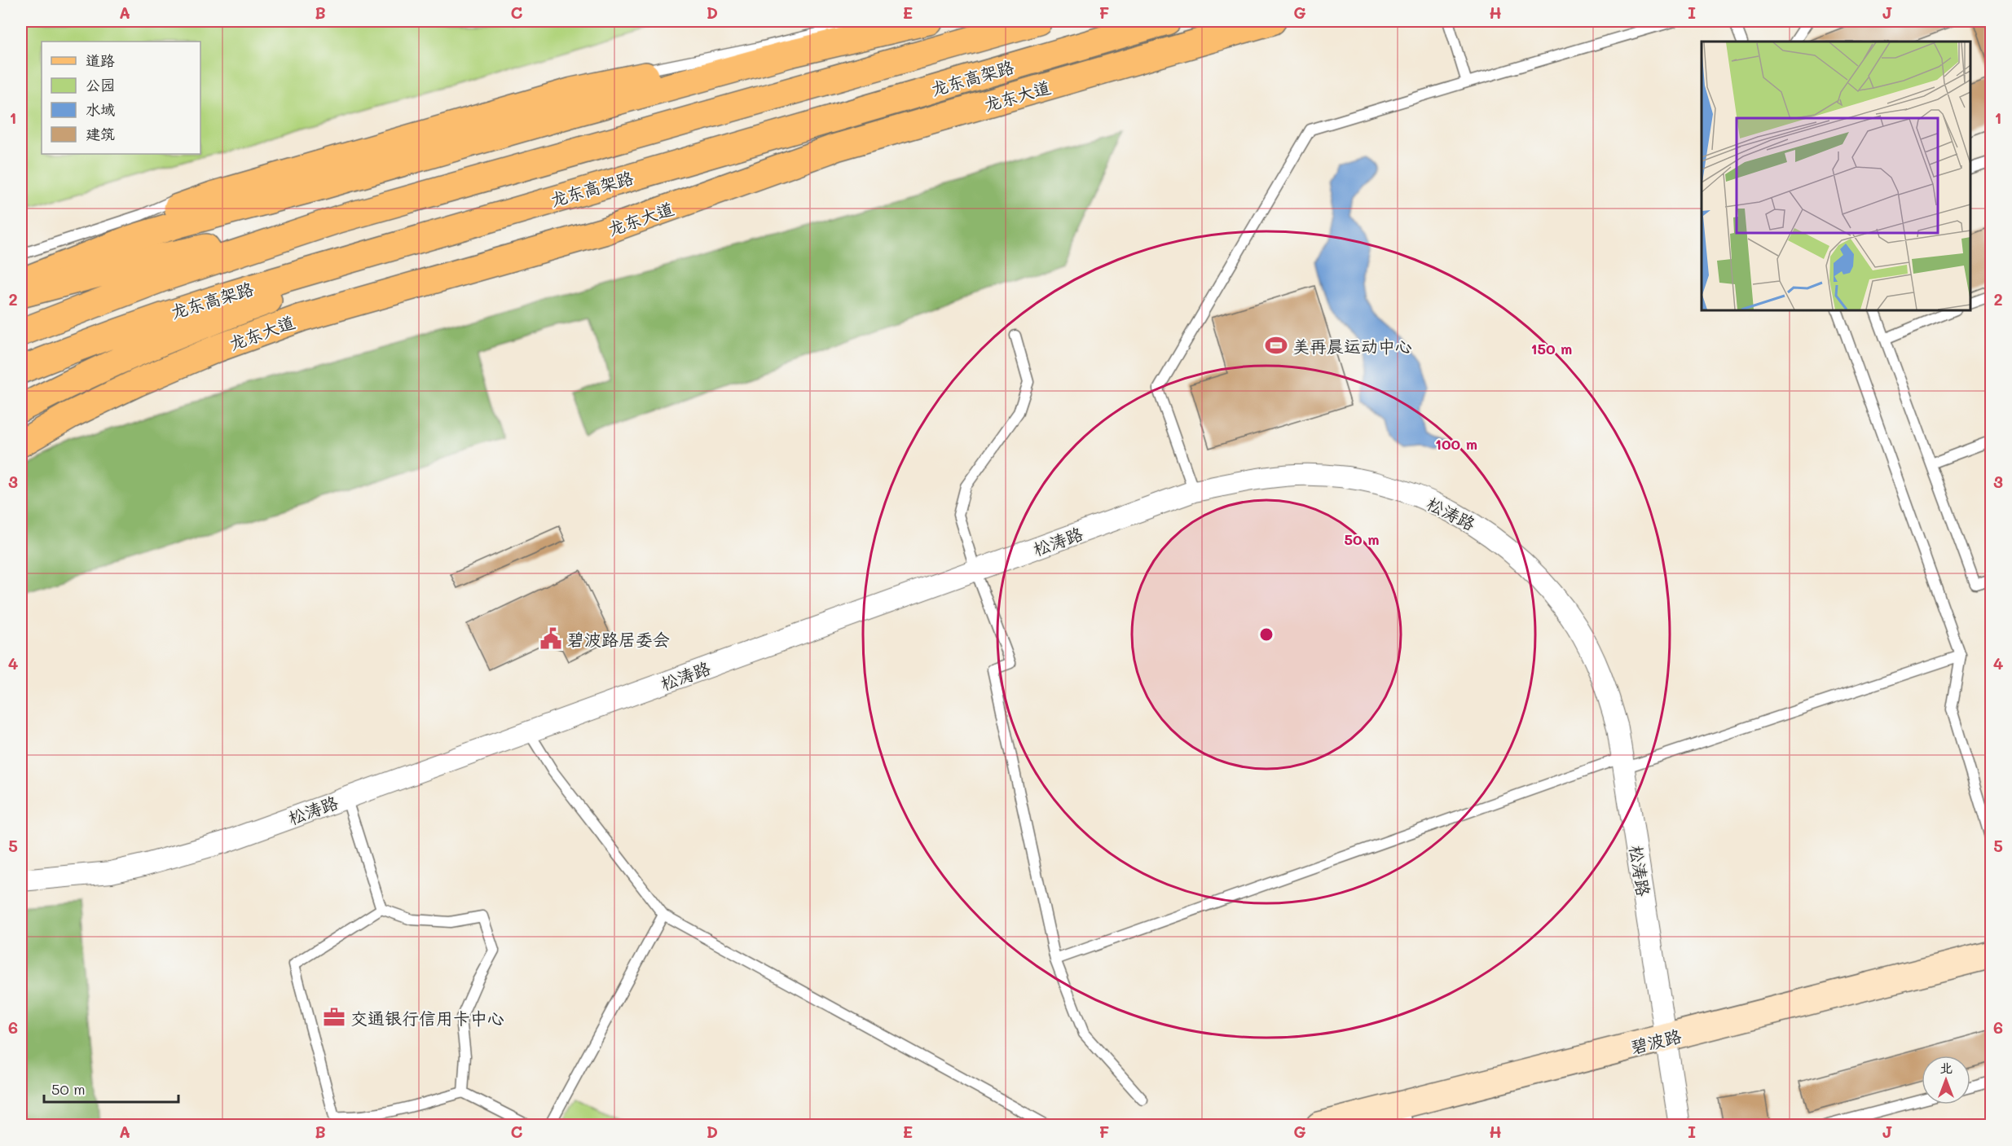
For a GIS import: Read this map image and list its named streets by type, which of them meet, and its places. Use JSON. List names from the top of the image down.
{
  "streets": {
    "main road": ["龙东高架路", "龙东大道"],
    "street": ["松涛路", "碧波路"]
  },
  "crossings": [
    ["松涛路", "碧波路"]
  ],
  "places": {
    "sports": ["美再晨运动中心"],
    "public building": ["碧波路居委会"],
    "office": ["交通银行信用卡中心"]
  },
  "legend": [
    "道路",
    "公园",
    "水域",
    "建筑"
  ],
  "scale_bar": "50 m",
  "north": "top",
  "grid": {
    "columns": [
      "A",
      "B",
      "C",
      "D",
      "E",
      "F",
      "G",
      "H",
      "I",
      "J"
    ],
    "rows": [
      "1",
      "2",
      "3",
      "4",
      "5",
      "6"
    ]
  },
  "rings": ["150 m", "100 m", "50 m"]
}
